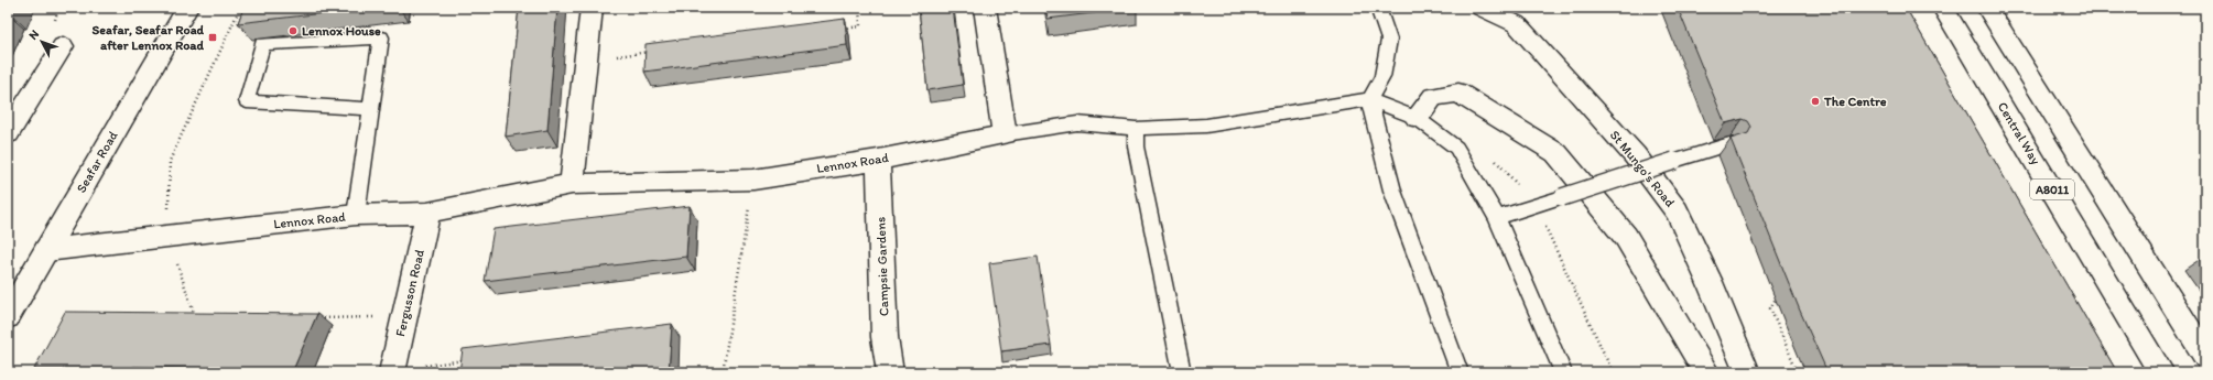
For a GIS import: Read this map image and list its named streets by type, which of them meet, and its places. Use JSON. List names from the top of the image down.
{
  "streets": {
    "street": [
      "Central Way",
      "Seafar Road",
      "Lennox Road",
      "St Mungo's Road",
      "A8011",
      "Campsie Gardens",
      "Fergusson Road"
    ]
  },
  "crossings": [
    ["Seafar Road", "Lennox Road"],
    ["Lennox Road", "Campsie Gardens"],
    ["Lennox Road", "Fergusson Road"]
  ],
  "places": {
    "other": ["Lennox House", "The Centre"],
    "transit": ["Seafar, Seafar Road after Lennox Road"]
  },
  "north": "top left"
}
